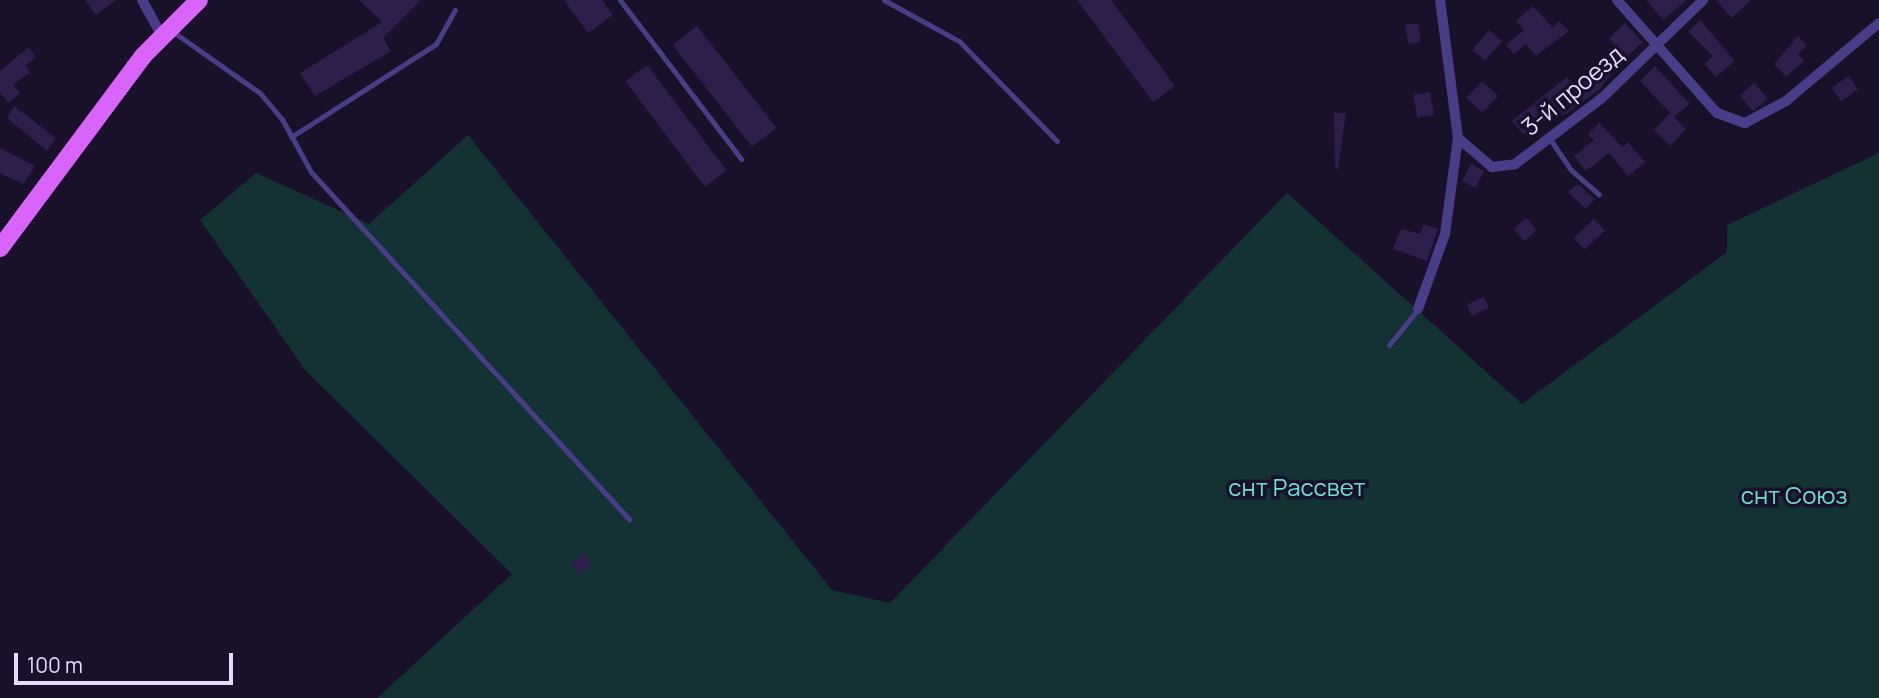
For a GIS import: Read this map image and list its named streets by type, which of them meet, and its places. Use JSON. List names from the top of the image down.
{
  "streets": {
    "street": ["3-й проезд"]
  },
  "parks": ["снт Рассвет", "снт Союз"],
  "scale_bar": "100 m"
}
